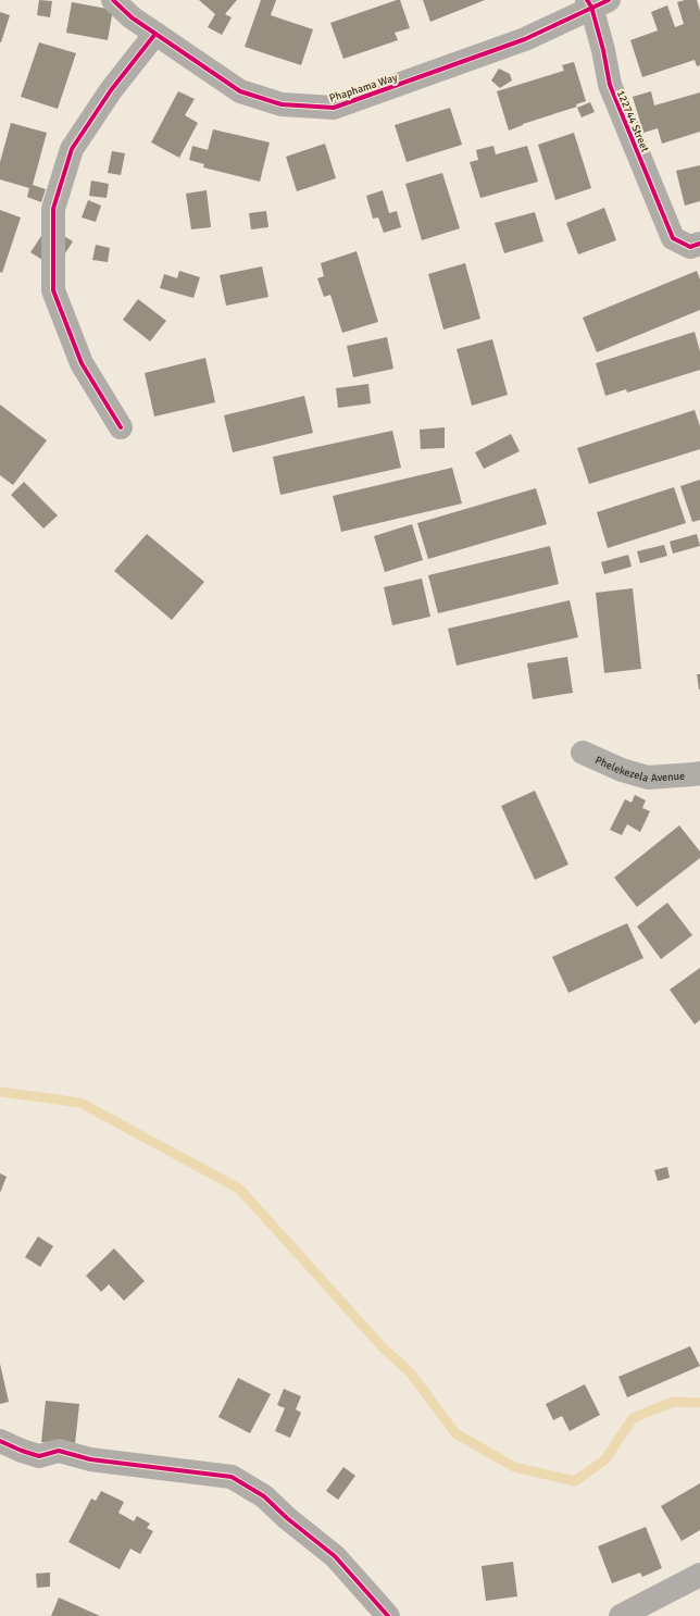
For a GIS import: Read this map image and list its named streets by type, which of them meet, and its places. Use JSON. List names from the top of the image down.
{
  "streets": {
    "street": ["Phaphama Way", "122744 Street", "Phelekezela Avenue"]
  },
  "crossings": [
    ["Phaphama Way", "122744 Street"]
  ]
}
